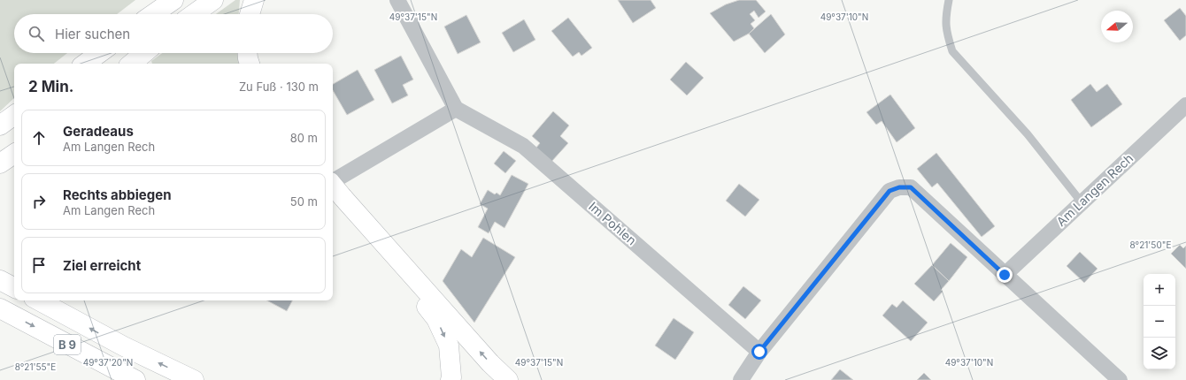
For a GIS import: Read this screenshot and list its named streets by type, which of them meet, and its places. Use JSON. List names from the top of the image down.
{
  "streets": {
    "highway": ["B 9"],
    "street": ["Am Langen Rech", "Im Pohlen"]
  },
  "north": "left",
  "page": {
    "search": "Hier suchen",
    "heading": ["2 Min.", "Zu Fuß · 130 m"],
    "list": [
      ["Geradeaus", "Am Langen Rech", "80 m"],
      ["Rechts abbiegen", "Am Langen Rech", "50 m"],
      "Ziel erreicht"
    ],
    "map_buttons": ["+", "−"]
  },
  "coordinates": [
    "49°37'15\"N",
    "49°37'10\"N",
    "8°21'50\"E",
    "49°37'20\"N",
    "8°21'55\"E"
  ]
}
